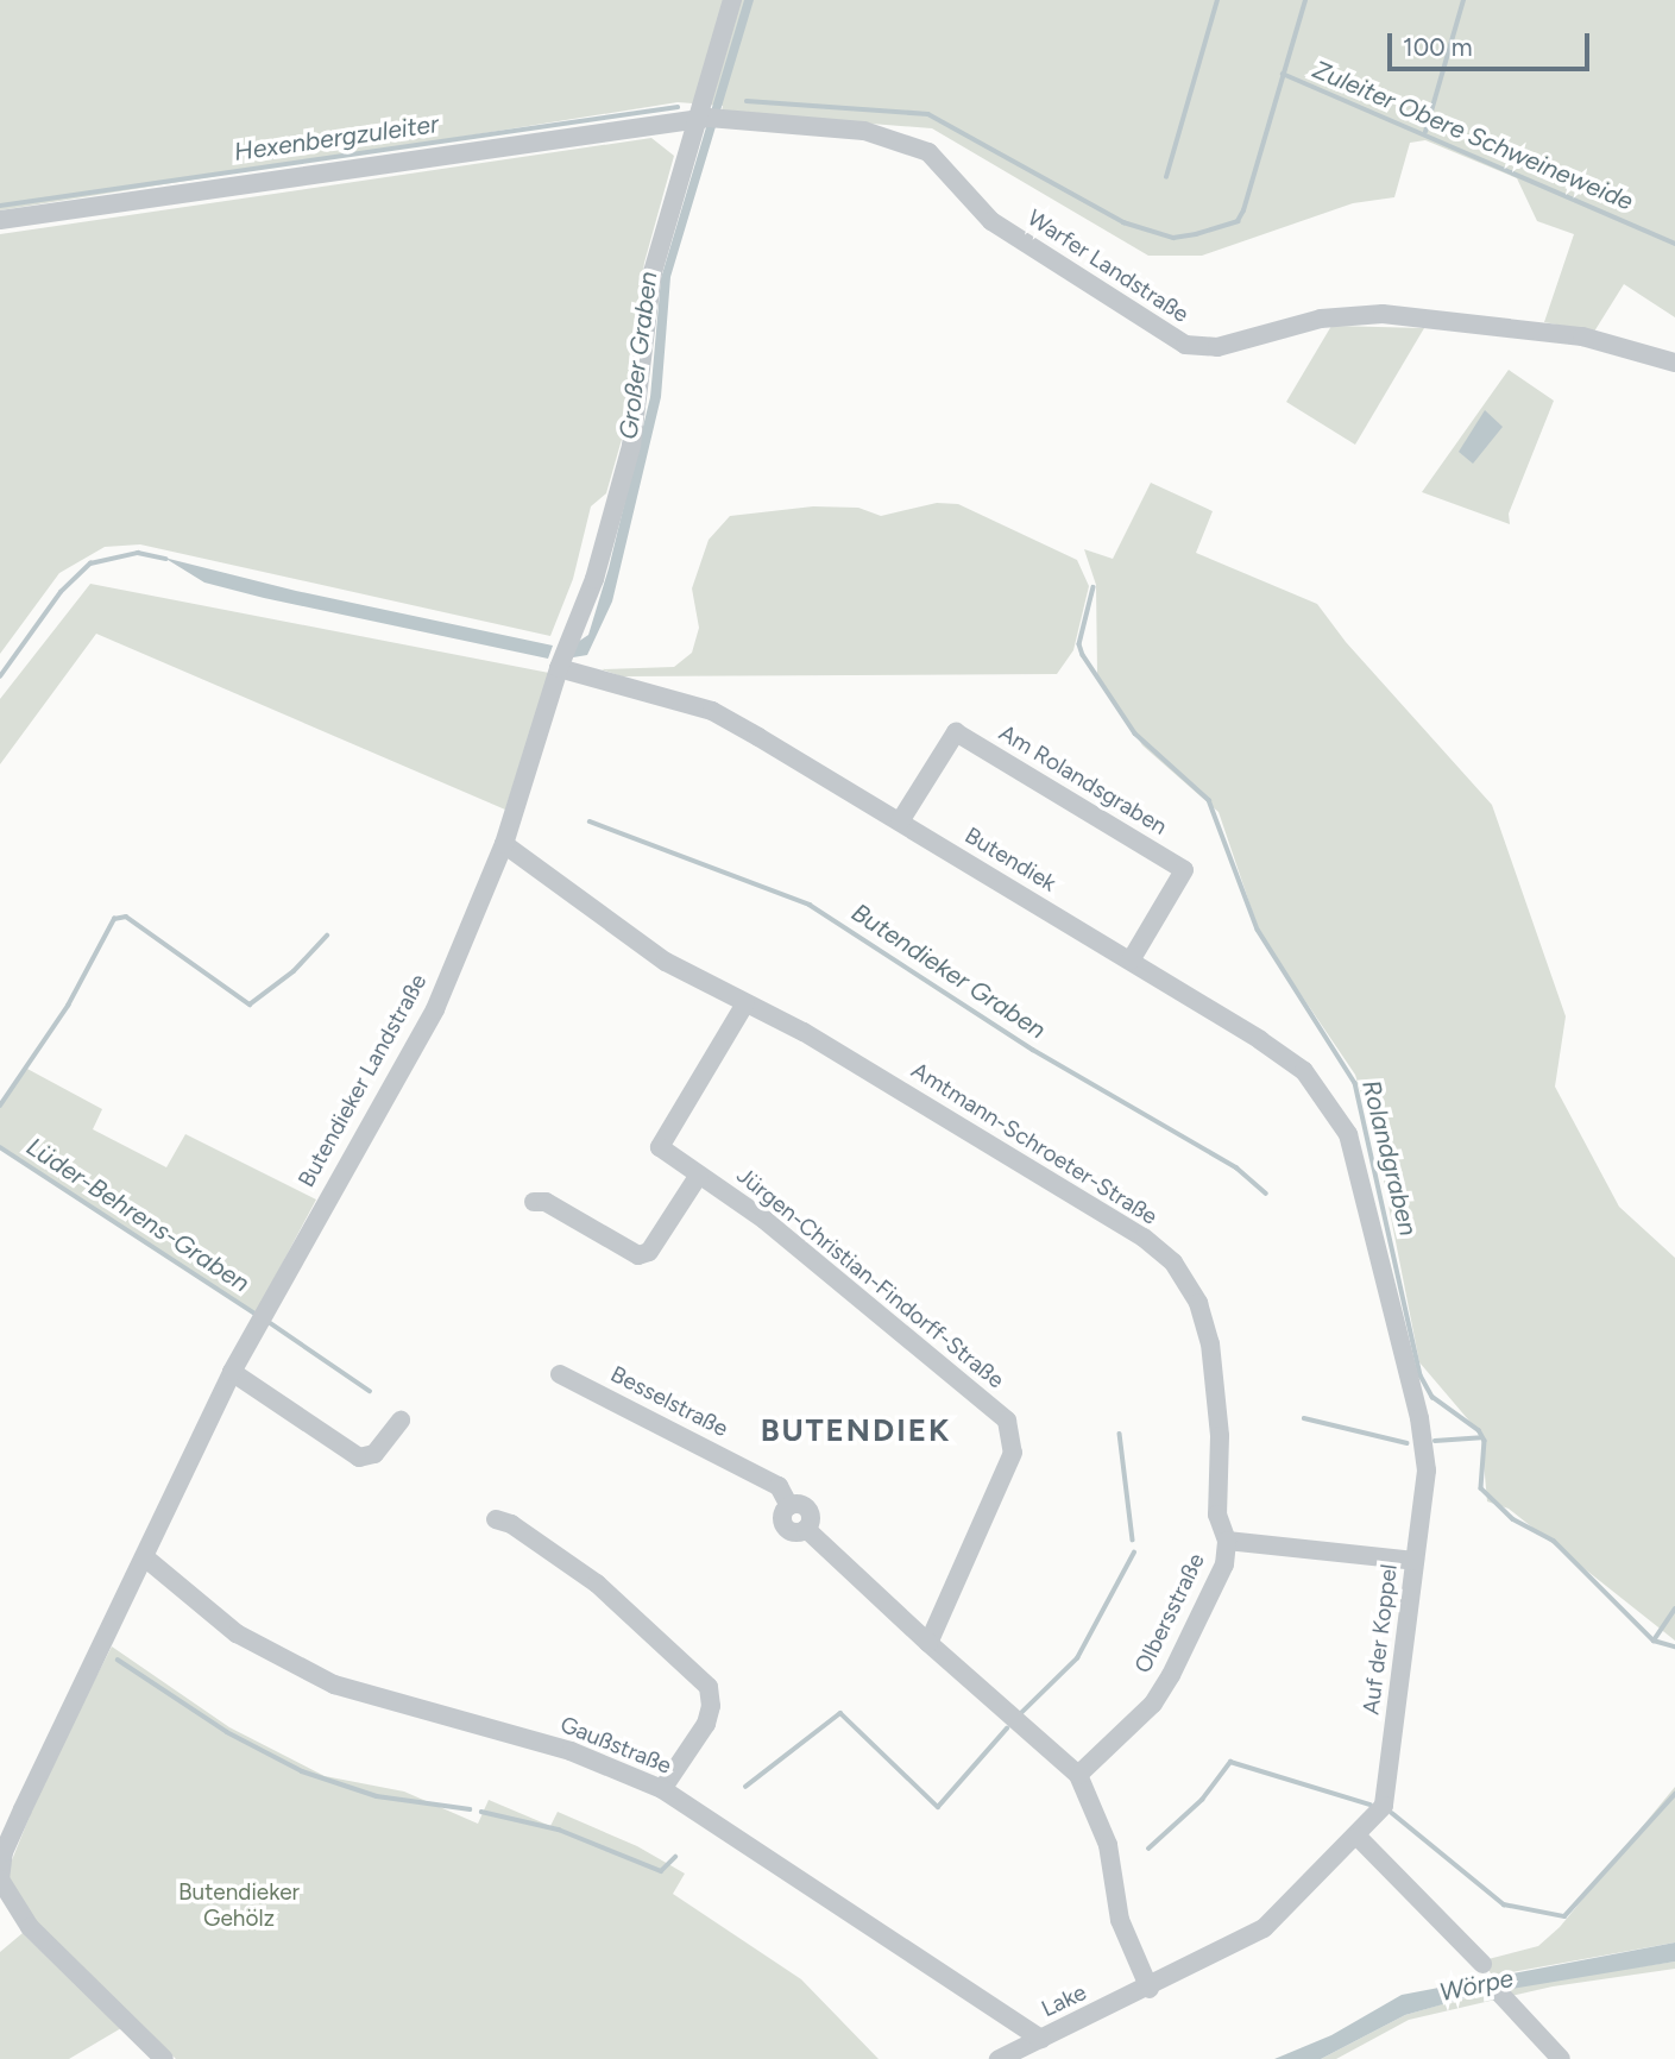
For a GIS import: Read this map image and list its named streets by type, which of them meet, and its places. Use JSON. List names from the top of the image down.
{
  "streets": {
    "street": [
      "Warfer Landstraße",
      "Am Rolandsgraben",
      "Butendiek",
      "Butendieker Landstraße",
      "Amtmann-Schroeter-Straße",
      "Jürgen-Christian-Findorff-Straße",
      "Besselstraße",
      "Olbersstraße",
      "Auf der Koppel",
      "Gaußstraße",
      "Lake"
    ]
  },
  "crossings": [
    ["Warfer Landstraße", "Butendieker Landstraße"],
    ["Am Rolandsgraben", "Butendiek"],
    ["Butendiek", "Butendieker Landstraße"],
    ["Butendiek", "Auf der Koppel"],
    ["Butendieker Landstraße", "Amtmann-Schroeter-Straße"],
    ["Butendieker Landstraße", "Gaußstraße"],
    ["Amtmann-Schroeter-Straße", "Jürgen-Christian-Findorff-Straße"],
    ["Amtmann-Schroeter-Straße", "Olbersstraße"],
    ["Jürgen-Christian-Findorff-Straße", "Besselstraße"],
    ["Auf der Koppel", "Lake"],
    ["Gaußstraße", "Lake"]
  ],
  "districts": ["BUTENDIEK"],
  "water": [
    "Zuleiter Obere Schweineweide",
    "Hexenbergzuleiter",
    "Großer Graben",
    "Butendieker Graben",
    "Rolandgraben",
    "Lüder-Behrens-Graben",
    "Wörpe"
  ],
  "parks": ["Butendieker Gehölz"],
  "scale_bar": "100 m"
}
